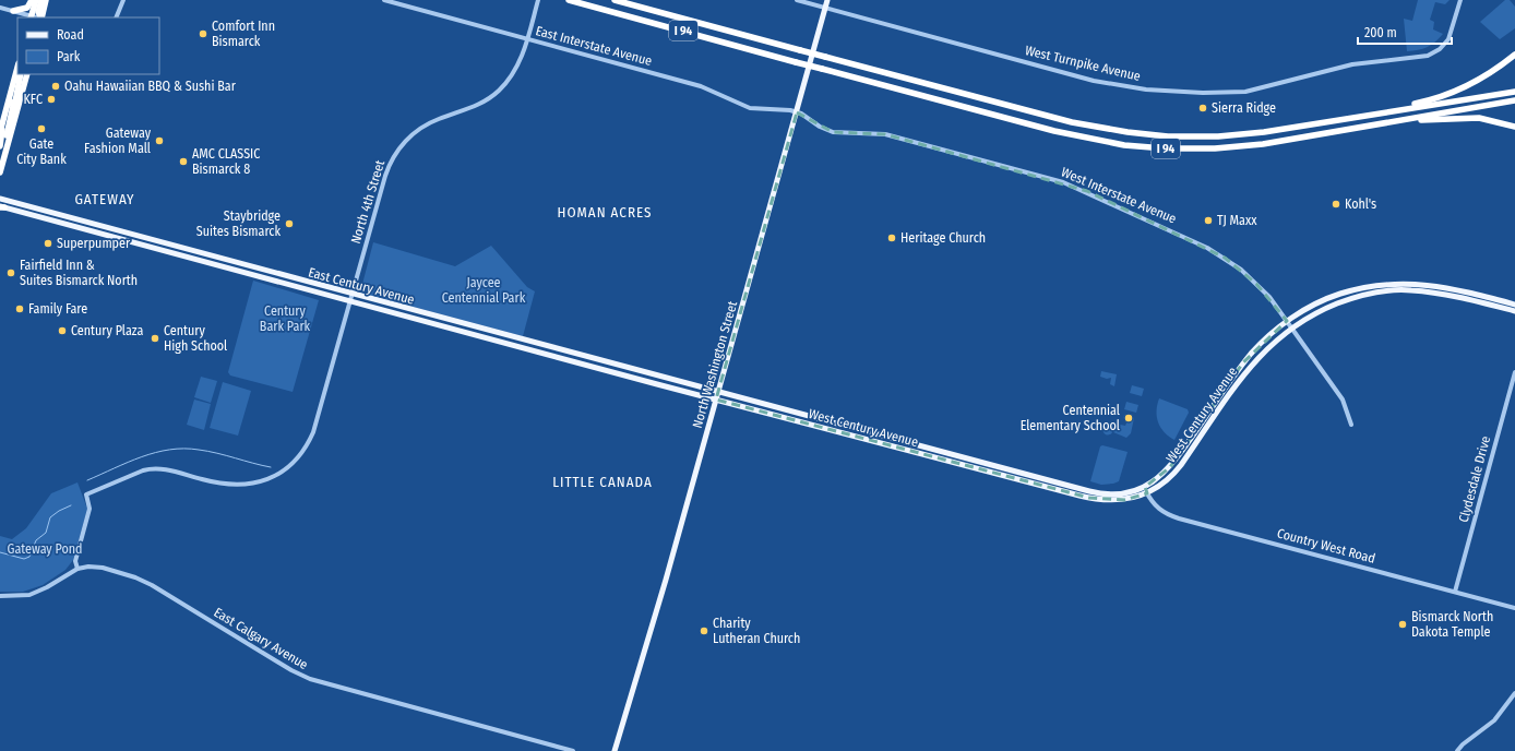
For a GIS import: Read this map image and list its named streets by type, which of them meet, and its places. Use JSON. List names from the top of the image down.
{
  "streets": {
    "highway": ["I 94"],
    "main road": ["East Century Avenue", "North Washington Street", "West Century Avenue"],
    "street": [
      "East Interstate Avenue",
      "West Turnpike Avenue",
      "West Interstate Avenue",
      "North 4th Street",
      "Clydesdale Drive",
      "Country West Road",
      "East Calgary Avenue"
    ]
  },
  "crossings": [
    ["East Interstate Avenue", "West Interstate Avenue"],
    ["East Interstate Avenue", "North 4th Street"],
    ["East Interstate Avenue", "North Washington Street"],
    ["West Turnpike Avenue", "North Washington Street"],
    ["West Interstate Avenue", "North Washington Street"],
    ["West Interstate Avenue", "West Century Avenue"],
    ["North 4th Street", "East Century Avenue"],
    ["North 4th Street", "East Calgary Avenue"],
    ["East Century Avenue", "North Washington Street"],
    ["East Century Avenue", "West Century Avenue"],
    ["North Washington Street", "West Century Avenue"],
    ["West Century Avenue", "Country West Road"],
    ["Clydesdale Drive", "Country West Road"]
  ],
  "districts": ["GATEWAY", "HOMAN ACRES", "LITTLE CANADA"],
  "parks": ["Jaycee Centennial Park", "Century Bark Park", "Gateway Pond"],
  "places": [
    "Comfort Inn Bismarck",
    "Oahu Hawaiian BBQ & Sushi Bar",
    "KFC",
    "Sierra Ridge",
    "Gate City Bank",
    "Gateway Fashion Mall",
    "AMC CLASSIC Bismarck 8",
    "Kohl's",
    "TJ Maxx",
    "Staybridge Suites Bismarck",
    "Heritage Church",
    "Superpumper",
    "Fairfield Inn & Suites Bismarck North",
    "Family Fare",
    "Century Plaza",
    "Century High School",
    "Centennial Elementary School",
    "Bismarck North Dakota Temple",
    "Charity Lutheran Church"
  ],
  "legend": ["Road", "Park"],
  "scale_bar": "200 m"
}
